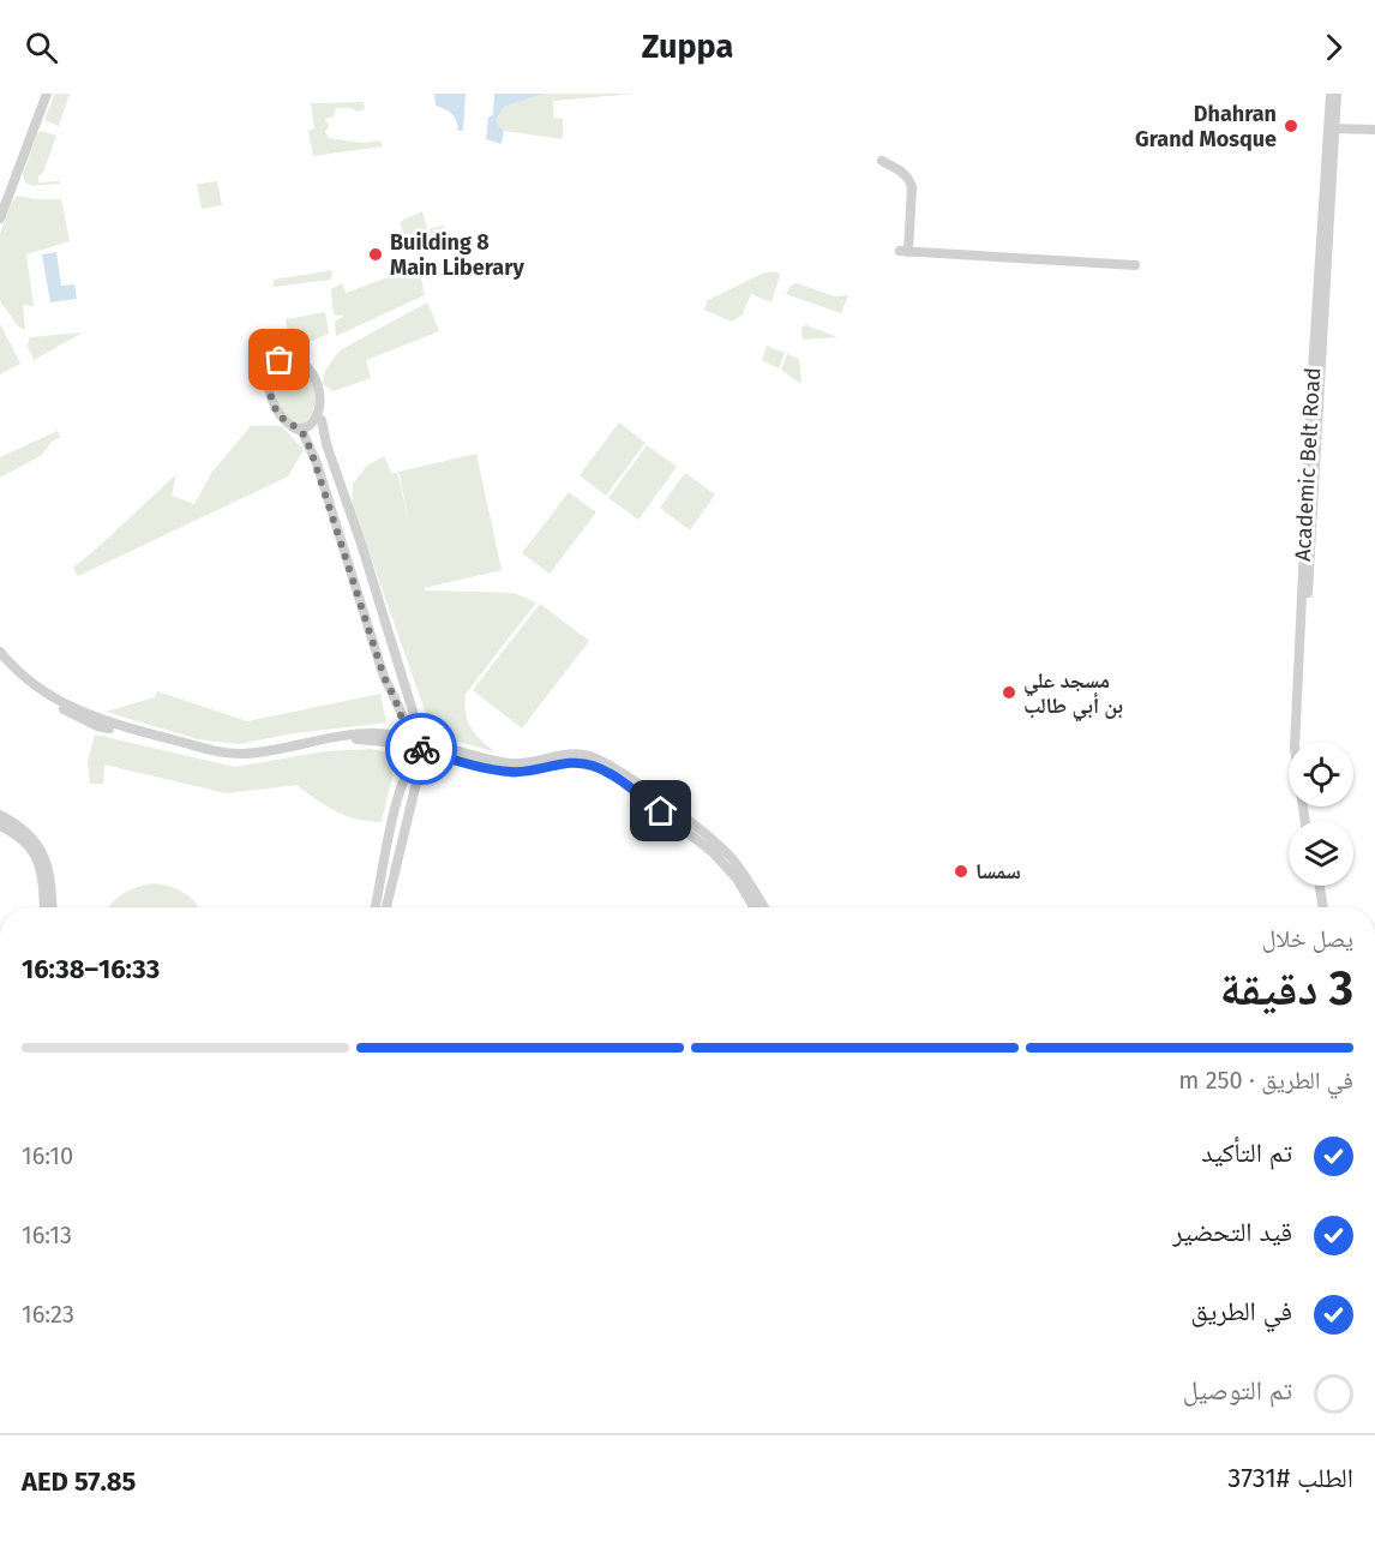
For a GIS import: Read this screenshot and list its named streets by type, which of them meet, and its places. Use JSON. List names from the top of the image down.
{
  "streets": {
    "street": ["Academic Belt Road"]
  },
  "places": [
    "Dhahran Grand Mosque",
    "Building 8 Main Liberary",
    "مسجد علي بن أبي طالب",
    "سمسا"
  ],
  "page": {
    "header": "Zuppa",
    "heading": ["3 دقيقة", "يصل خلال", "16:33–16:38"],
    "panel": ["الطلب #3731", "AED 57.85"],
    "bar": "في الطريق · 250 m",
    "list": [
      ["تم التأكيد", "16:10"],
      ["قيد التحضير", "16:13"],
      ["في الطريق", "16:23"],
      "تم التوصيل"
    ]
  }
}
